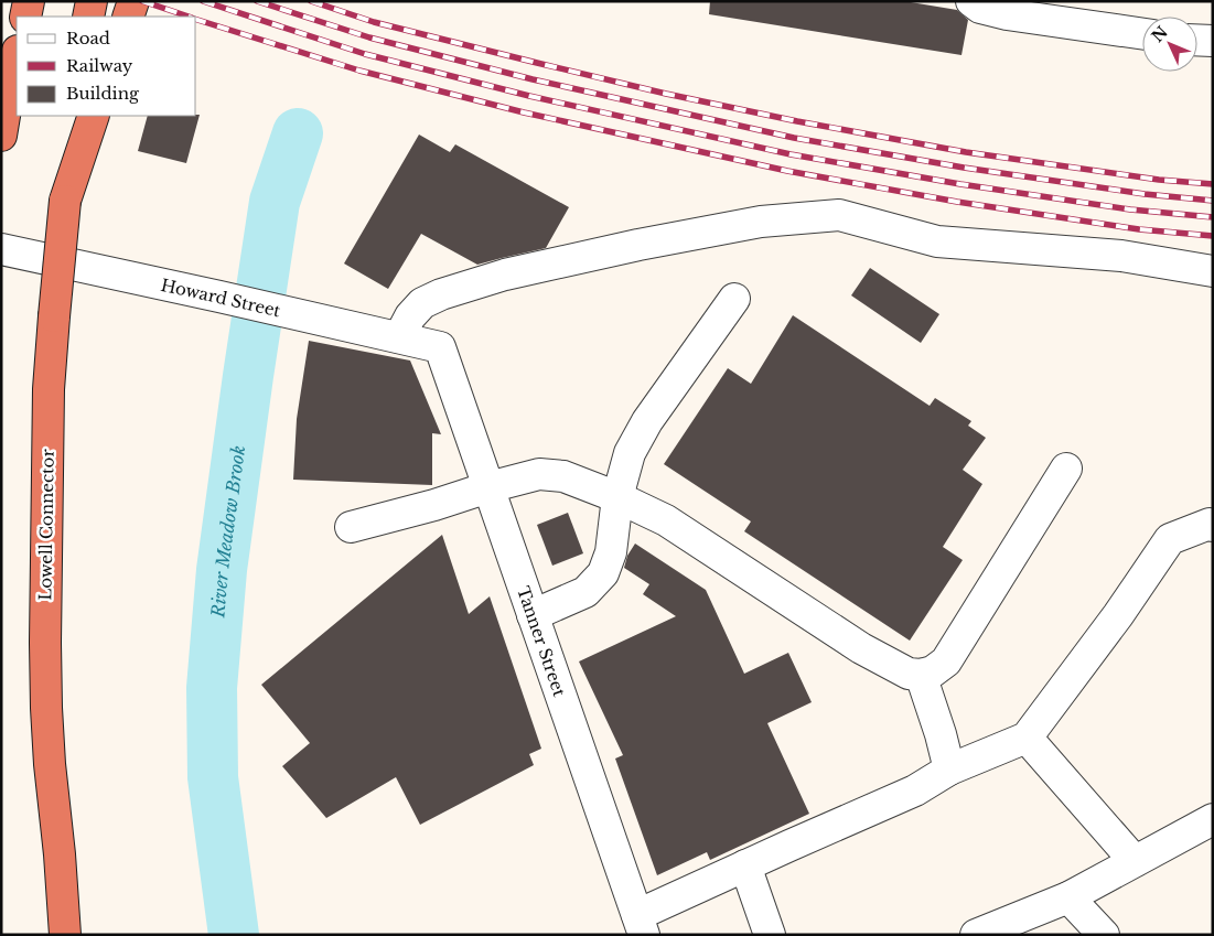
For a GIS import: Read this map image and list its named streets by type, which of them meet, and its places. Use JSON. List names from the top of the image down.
{
  "streets": {
    "highway": ["Lowell Connector"],
    "street": ["Howard Street", "Tanner Street"]
  },
  "crossings": [
    ["Howard Street", "Tanner Street"]
  ],
  "water": ["River Meadow Brook"],
  "legend": ["Road", "Railway", "Building"],
  "north": "top left"
}
